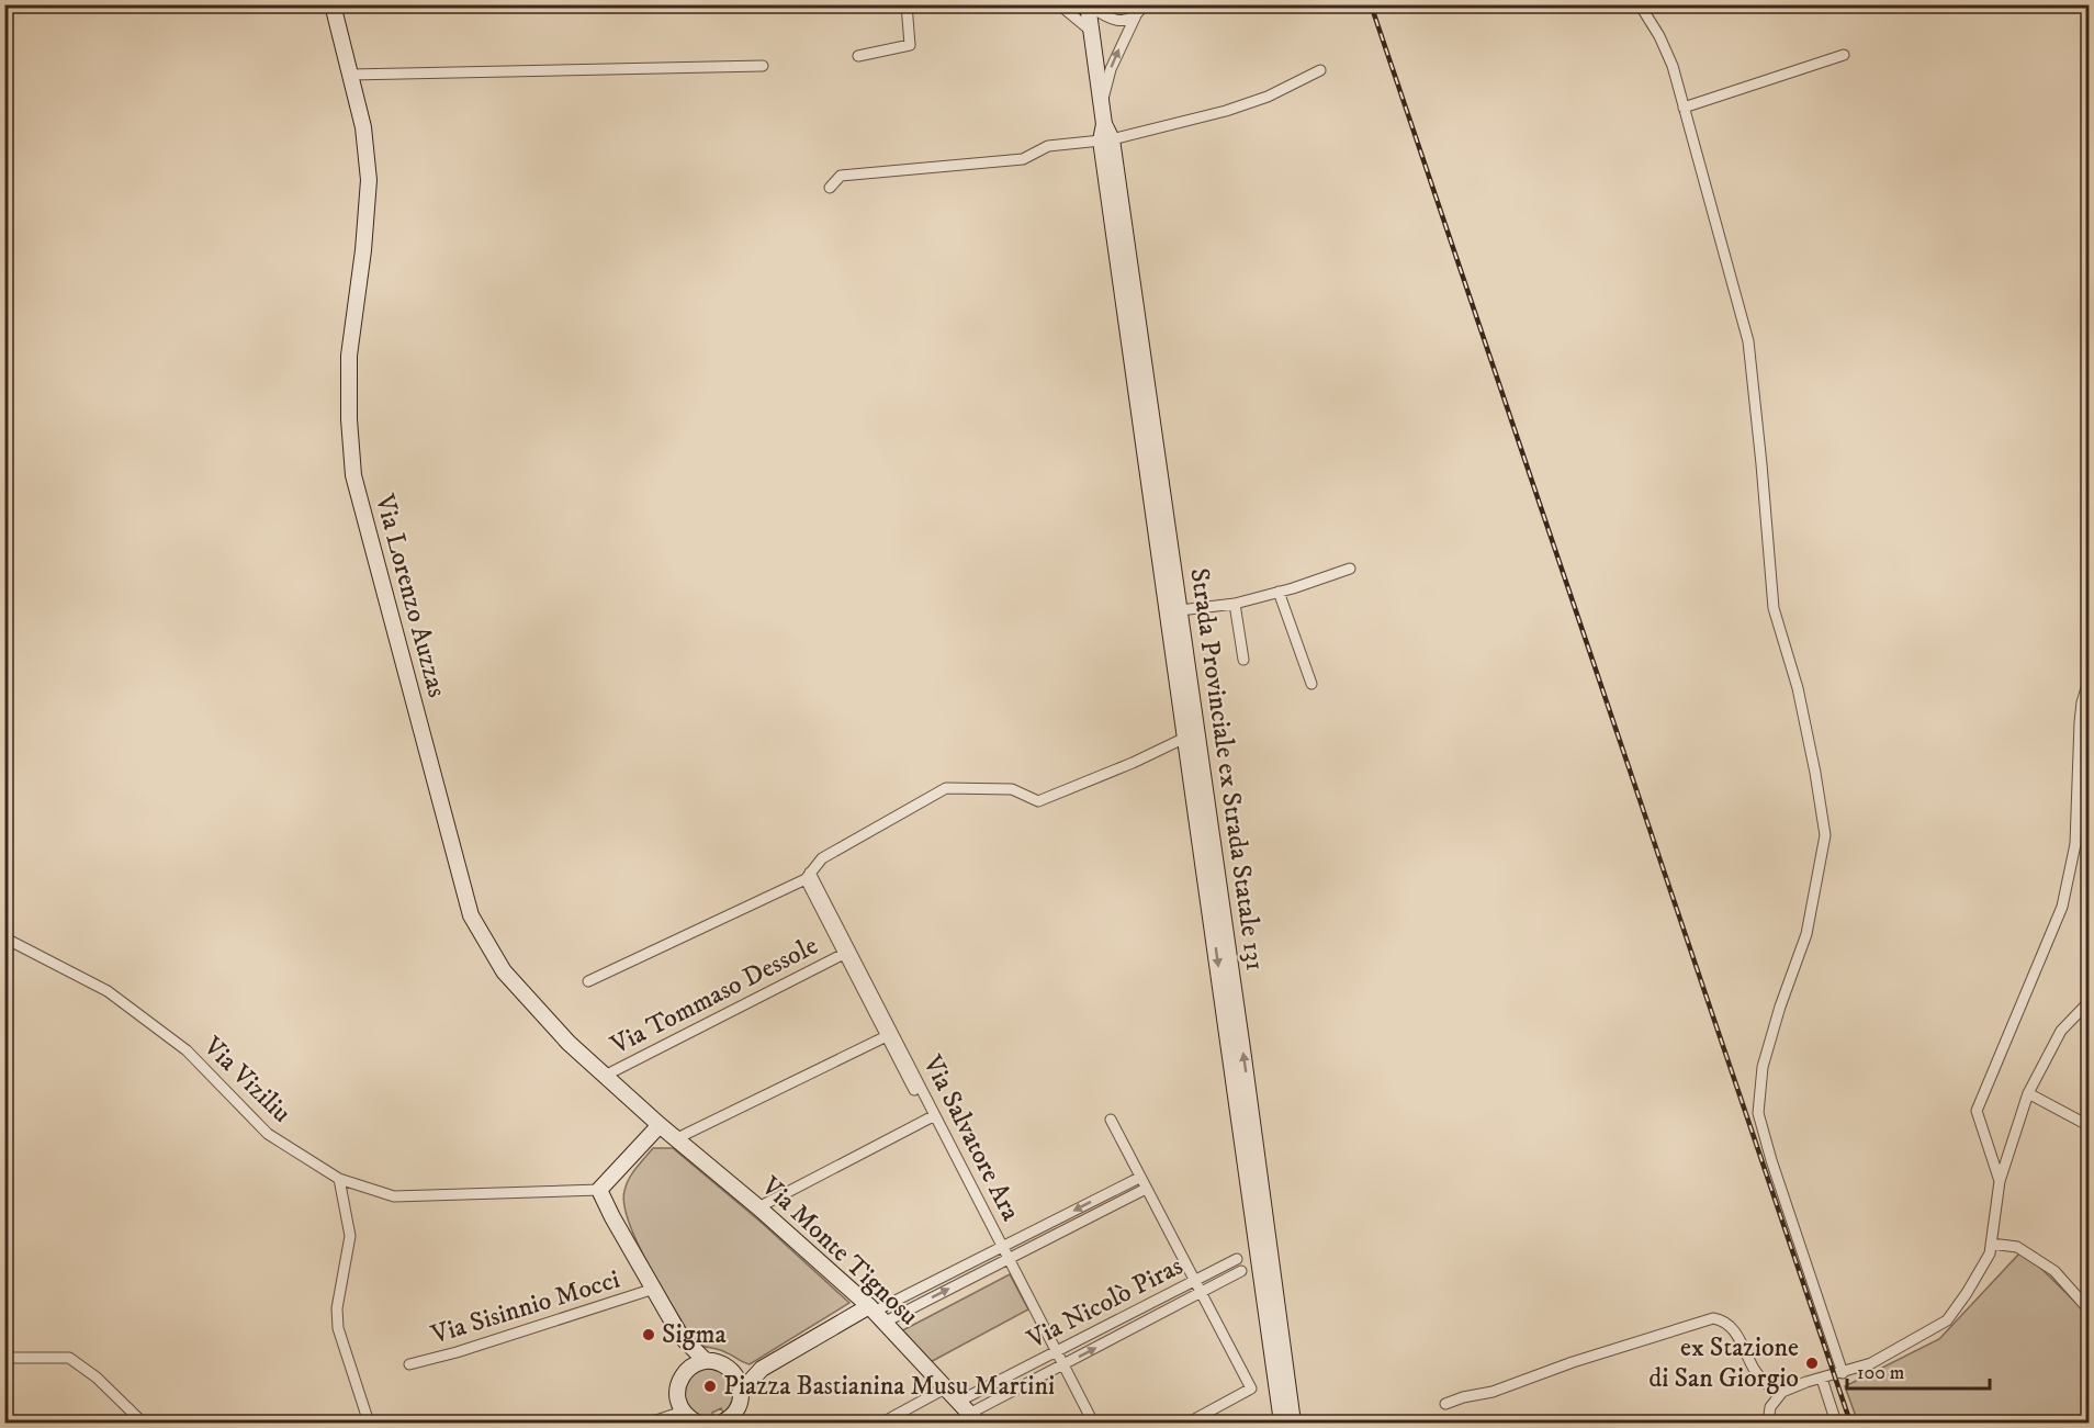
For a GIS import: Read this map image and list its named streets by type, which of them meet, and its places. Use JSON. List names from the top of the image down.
{
  "streets": {
    "main road": ["Via Lorenzo Auzzas", "Strada Provinciale ex Strada Statale 131", "Via Monte Tignosu"],
    "street": [
      "Via Tommaso Dessole",
      "Via Viziliu",
      "Via Salvatore Ara",
      "Via Nicolò Piras",
      "Via Sisinnio Mocci"
    ]
  },
  "crossings": [
    ["Via Lorenzo Auzzas", "Via Tommaso Dessole"],
    ["Via Lorenzo Auzzas", "Via Monte Tignosu"],
    ["Via Tommaso Dessole", "Via Salvatore Ara"],
    ["Via Salvatore Ara", "Via Nicolò Piras"],
    ["Via Monte Tignosu", "Via Nicolò Piras"]
  ],
  "places": ["Sigma", "ex Stazione di San Giorgio", "Piazza Bastianina Musu Martini"],
  "scale_bar": "100 m"
}
